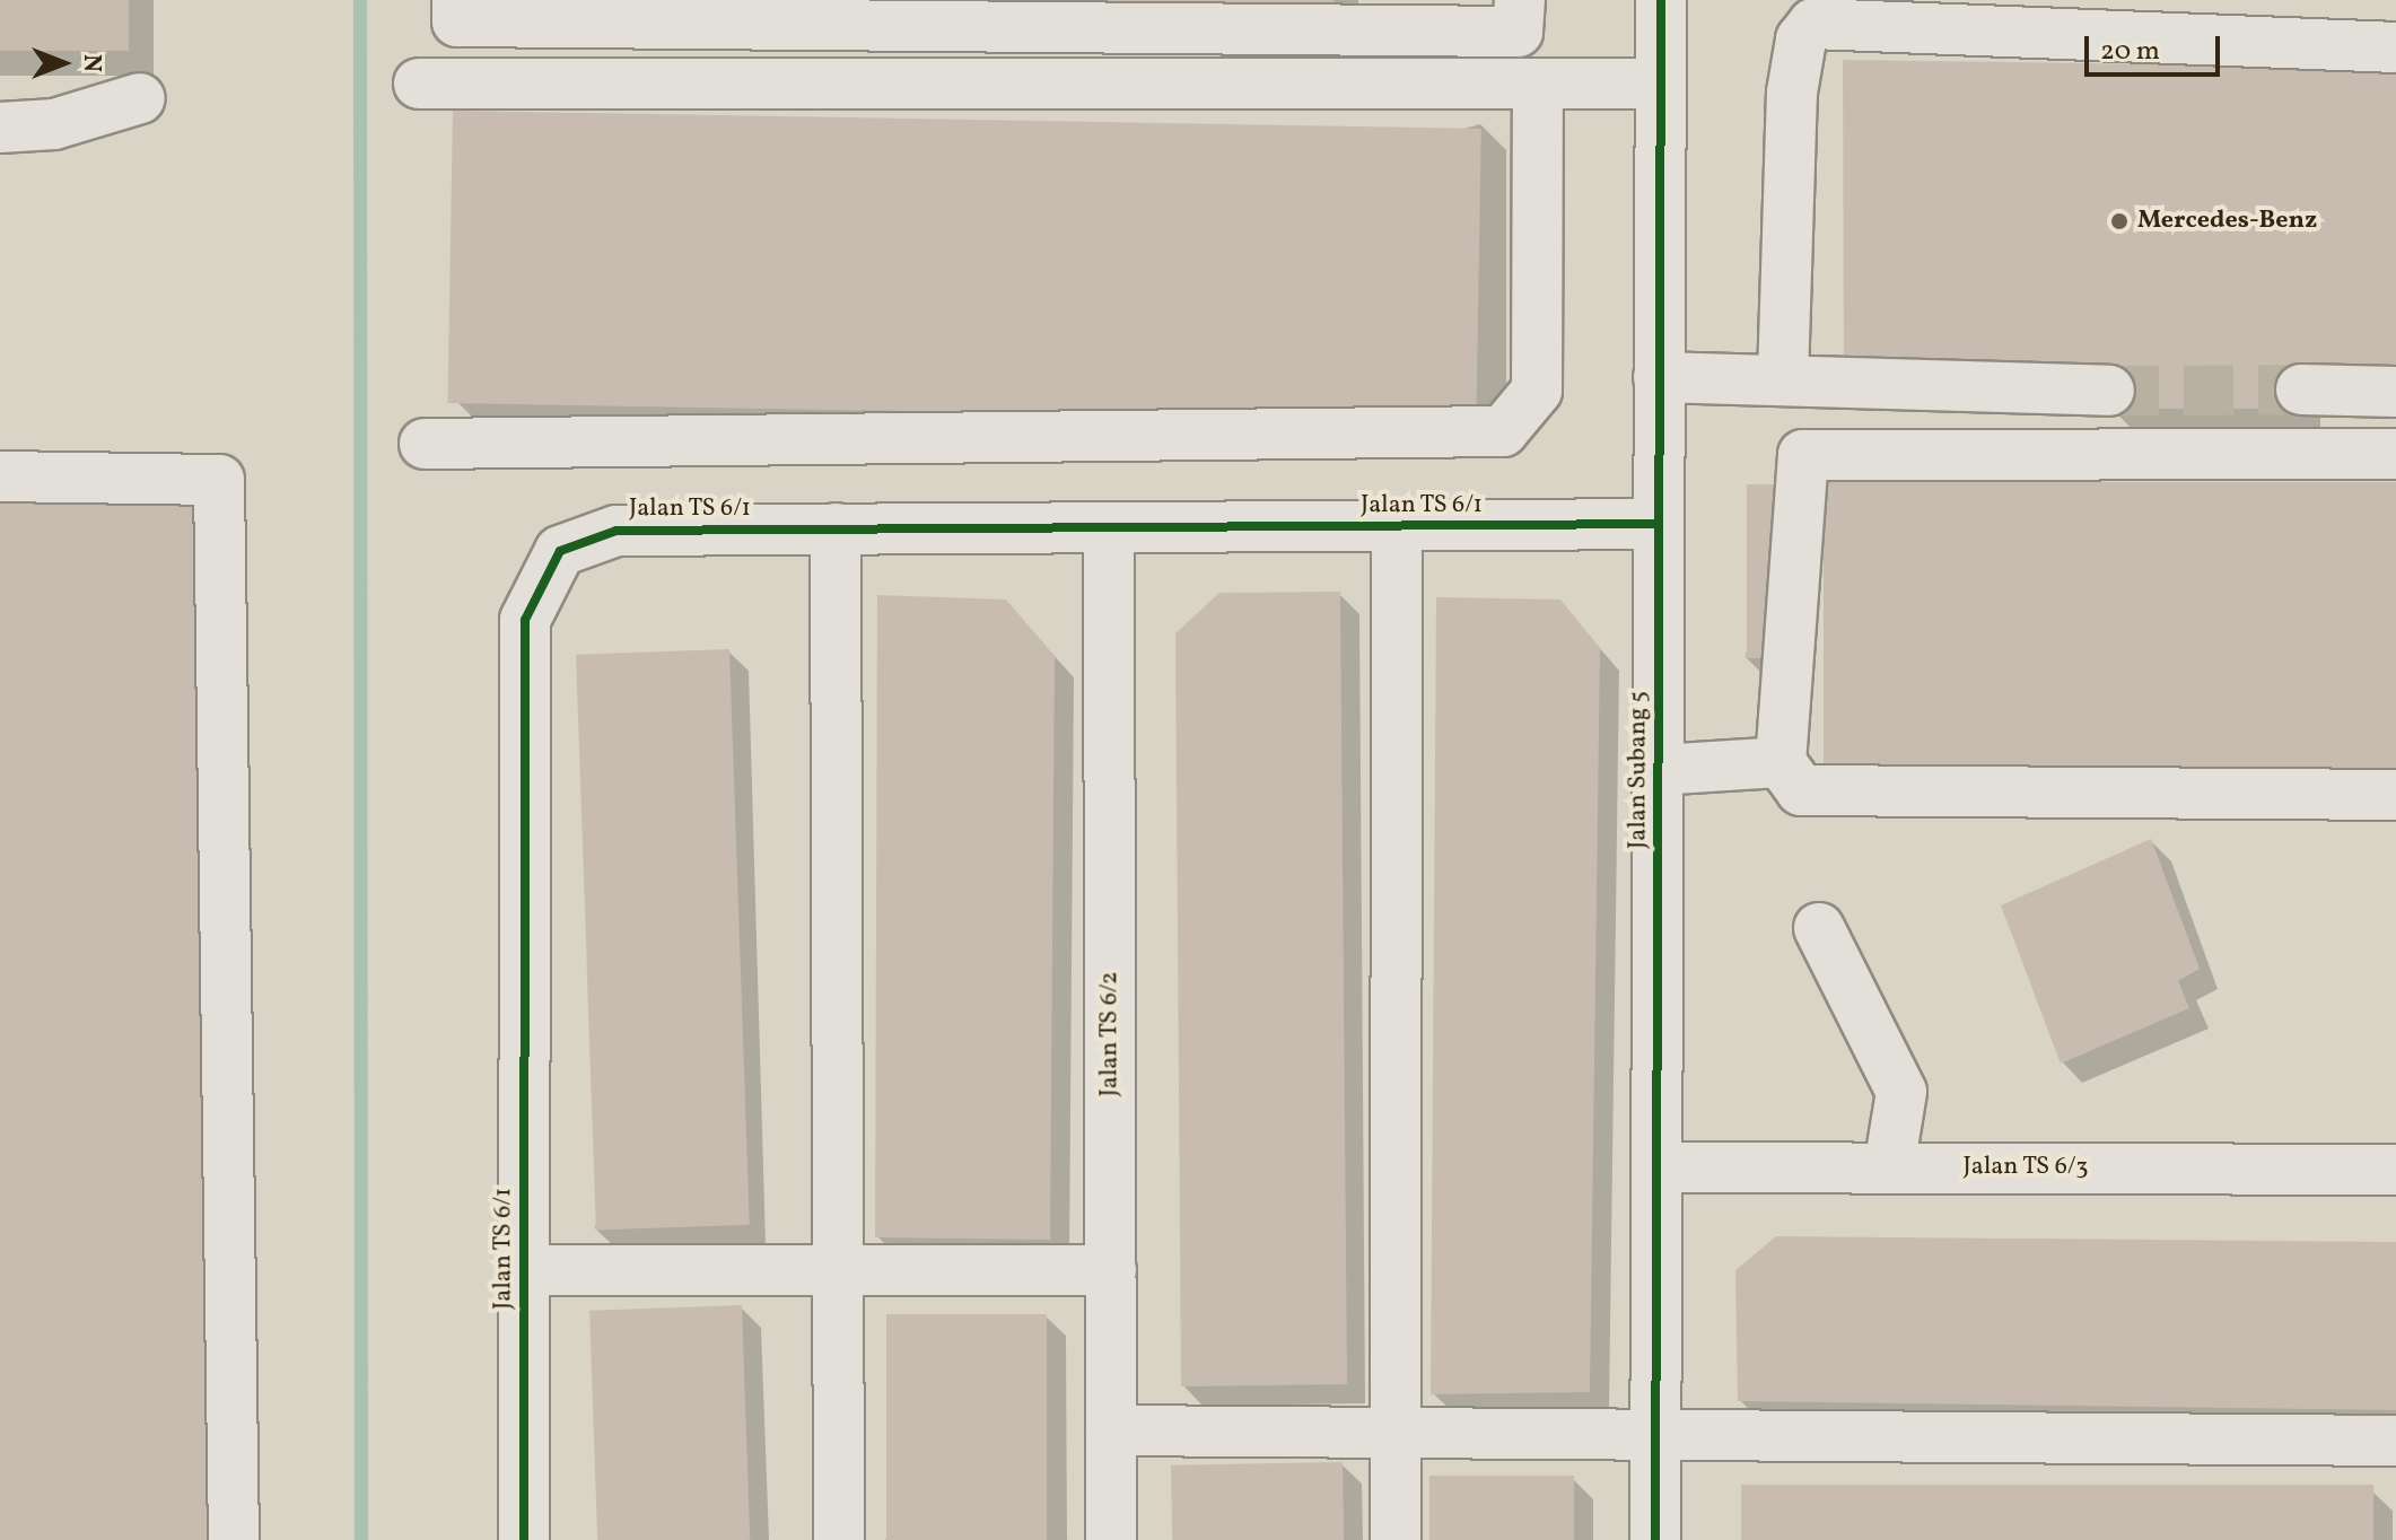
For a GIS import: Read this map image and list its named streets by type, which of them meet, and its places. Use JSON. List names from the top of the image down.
{
  "streets": {
    "street": [
      "Jalan TS 6/1",
      "Jalan Subang 5",
      "Jalan TS 6/2",
      "Jalan TS 6/3"
    ]
  },
  "crossings": [
    ["Jalan TS 6/1", "Jalan Subang 5"],
    ["Jalan TS 6/1", "Jalan TS 6/2"],
    ["Jalan Subang 5", "Jalan TS 6/3"]
  ],
  "places": ["Mercedes-Benz"],
  "scale_bar": "20 m",
  "north": "right"
}
